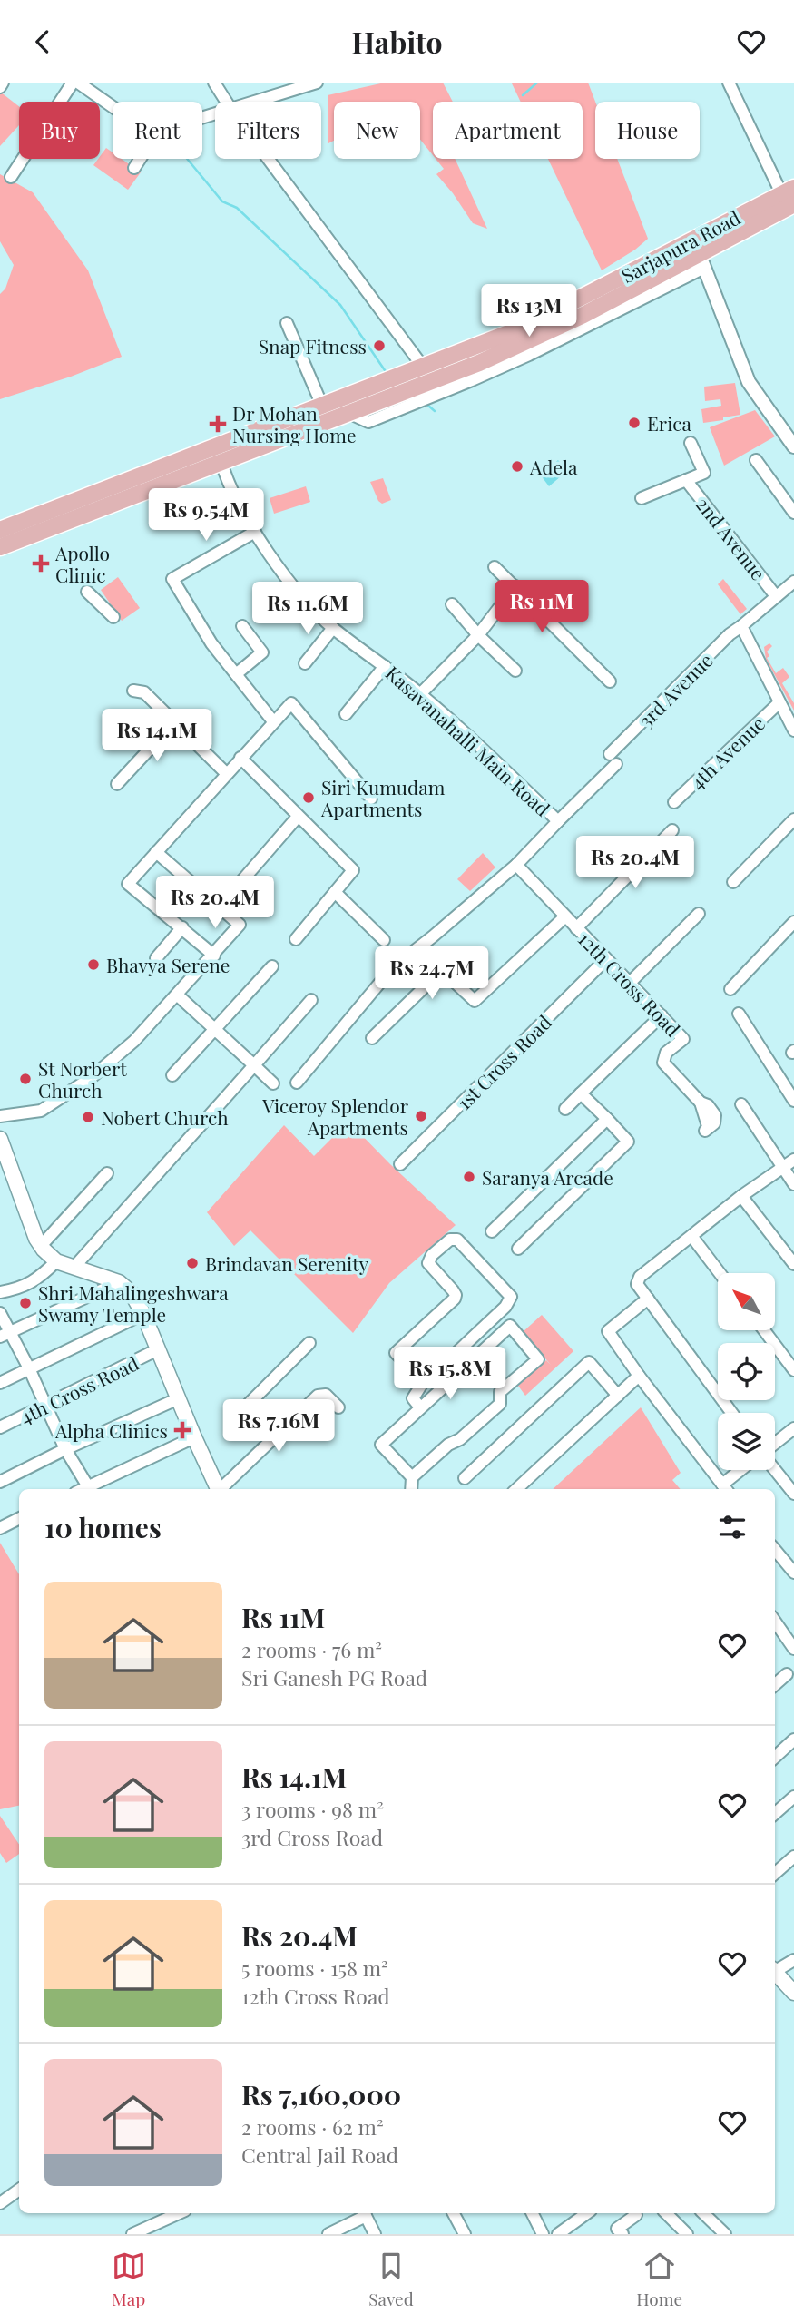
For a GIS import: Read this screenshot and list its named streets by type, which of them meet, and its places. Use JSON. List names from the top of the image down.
{
  "streets": {
    "main road": ["Sarjapura Road"],
    "street": [
      "2nd Avenue",
      "3rd Avenue",
      "Kasavanahalli Main Road",
      "4th Avenue",
      "12th Cross Road",
      "1st Cross Road",
      "4th Cross Road"
    ]
  },
  "crossings": [
    ["Sarjapura Road", "Kasavanahalli Main Road"],
    ["2nd Avenue", "3rd Avenue"],
    ["3rd Avenue", "Kasavanahalli Main Road"],
    ["Kasavanahalli Main Road", "12th Cross Road"],
    ["12th Cross Road", "1st Cross Road"]
  ],
  "places": {
    "other": [
      "Snap Fitness",
      "Erica",
      "Adela",
      "Siri Kumudam Apartments",
      "Bhavya Serene",
      "St Norbert Church",
      "Viceroy Splendor Apartments",
      "Nobert Church",
      "Saranya Arcade",
      "Brindavan Serenity",
      "Shri Mahalingeshwara Swamy Temple"
    ],
    "health": ["Dr Mohan Nursing Home", "Apollo Clinic", "Alpha Clinics"]
  },
  "north": "top left",
  "page": {
    "header": "Habito",
    "chip": [
      "Buy",
      "Rent",
      "Filters",
      "New",
      "Apartment",
      "House"
    ],
    "price": [
      "Rs 13M",
      "Rs 9.54M",
      "Rs 11M",
      "Rs 11.6M",
      "Rs 14.1M",
      "Rs 20.4M",
      "Rs 20.4M",
      "Rs 24.7M",
      "Rs 15.8M",
      "Rs 7.16M"
    ],
    "heading": "10 homes",
    "list": [
      {
        "name": "Rs 11M",
        "note": "2 rooms · 76 m² · Sri Ganesh PG Road"
      },
      {
        "name": "Rs 14.1M",
        "note": "3 rooms · 98 m² · 3rd Cross Road"
      },
      {
        "name": "Rs 20.4M",
        "note": "5 rooms · 158 m² · 12th Cross Road"
      },
      {
        "name": "Rs 7,160,000",
        "note": "2 rooms · 62 m² · Central Jail Road"
      }
    ],
    "tabs": ["Map", "Saved", "Home"]
  }
}
